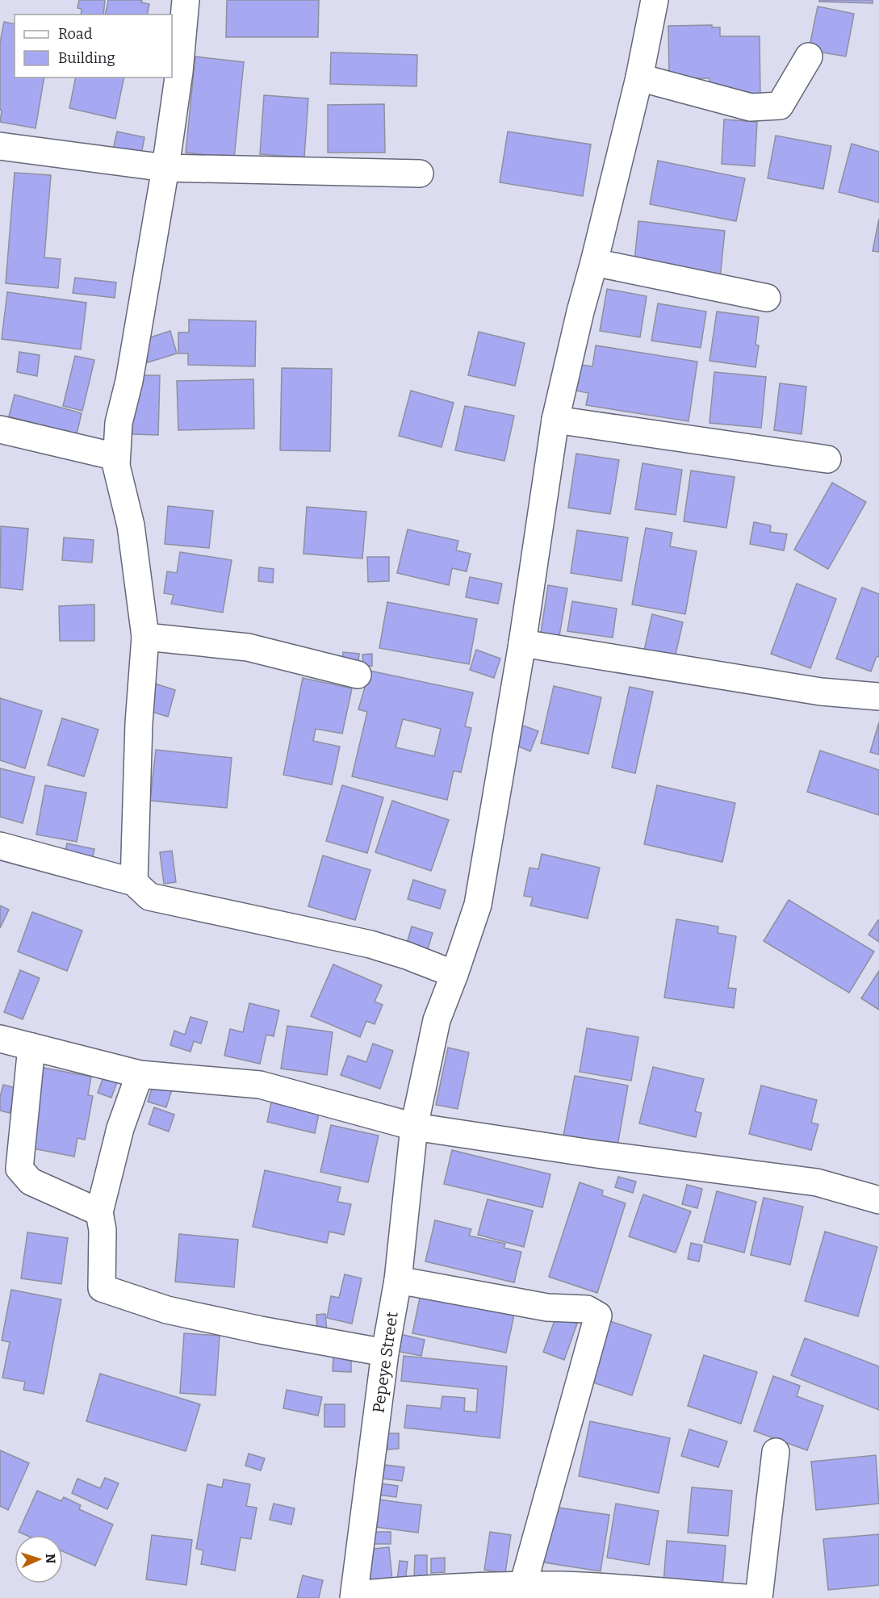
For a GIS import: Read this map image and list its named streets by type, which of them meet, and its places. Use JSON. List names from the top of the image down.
{
  "streets": {
    "street": ["Pepeye Street"]
  },
  "legend": ["Road", "Building"],
  "north": "right"
}
